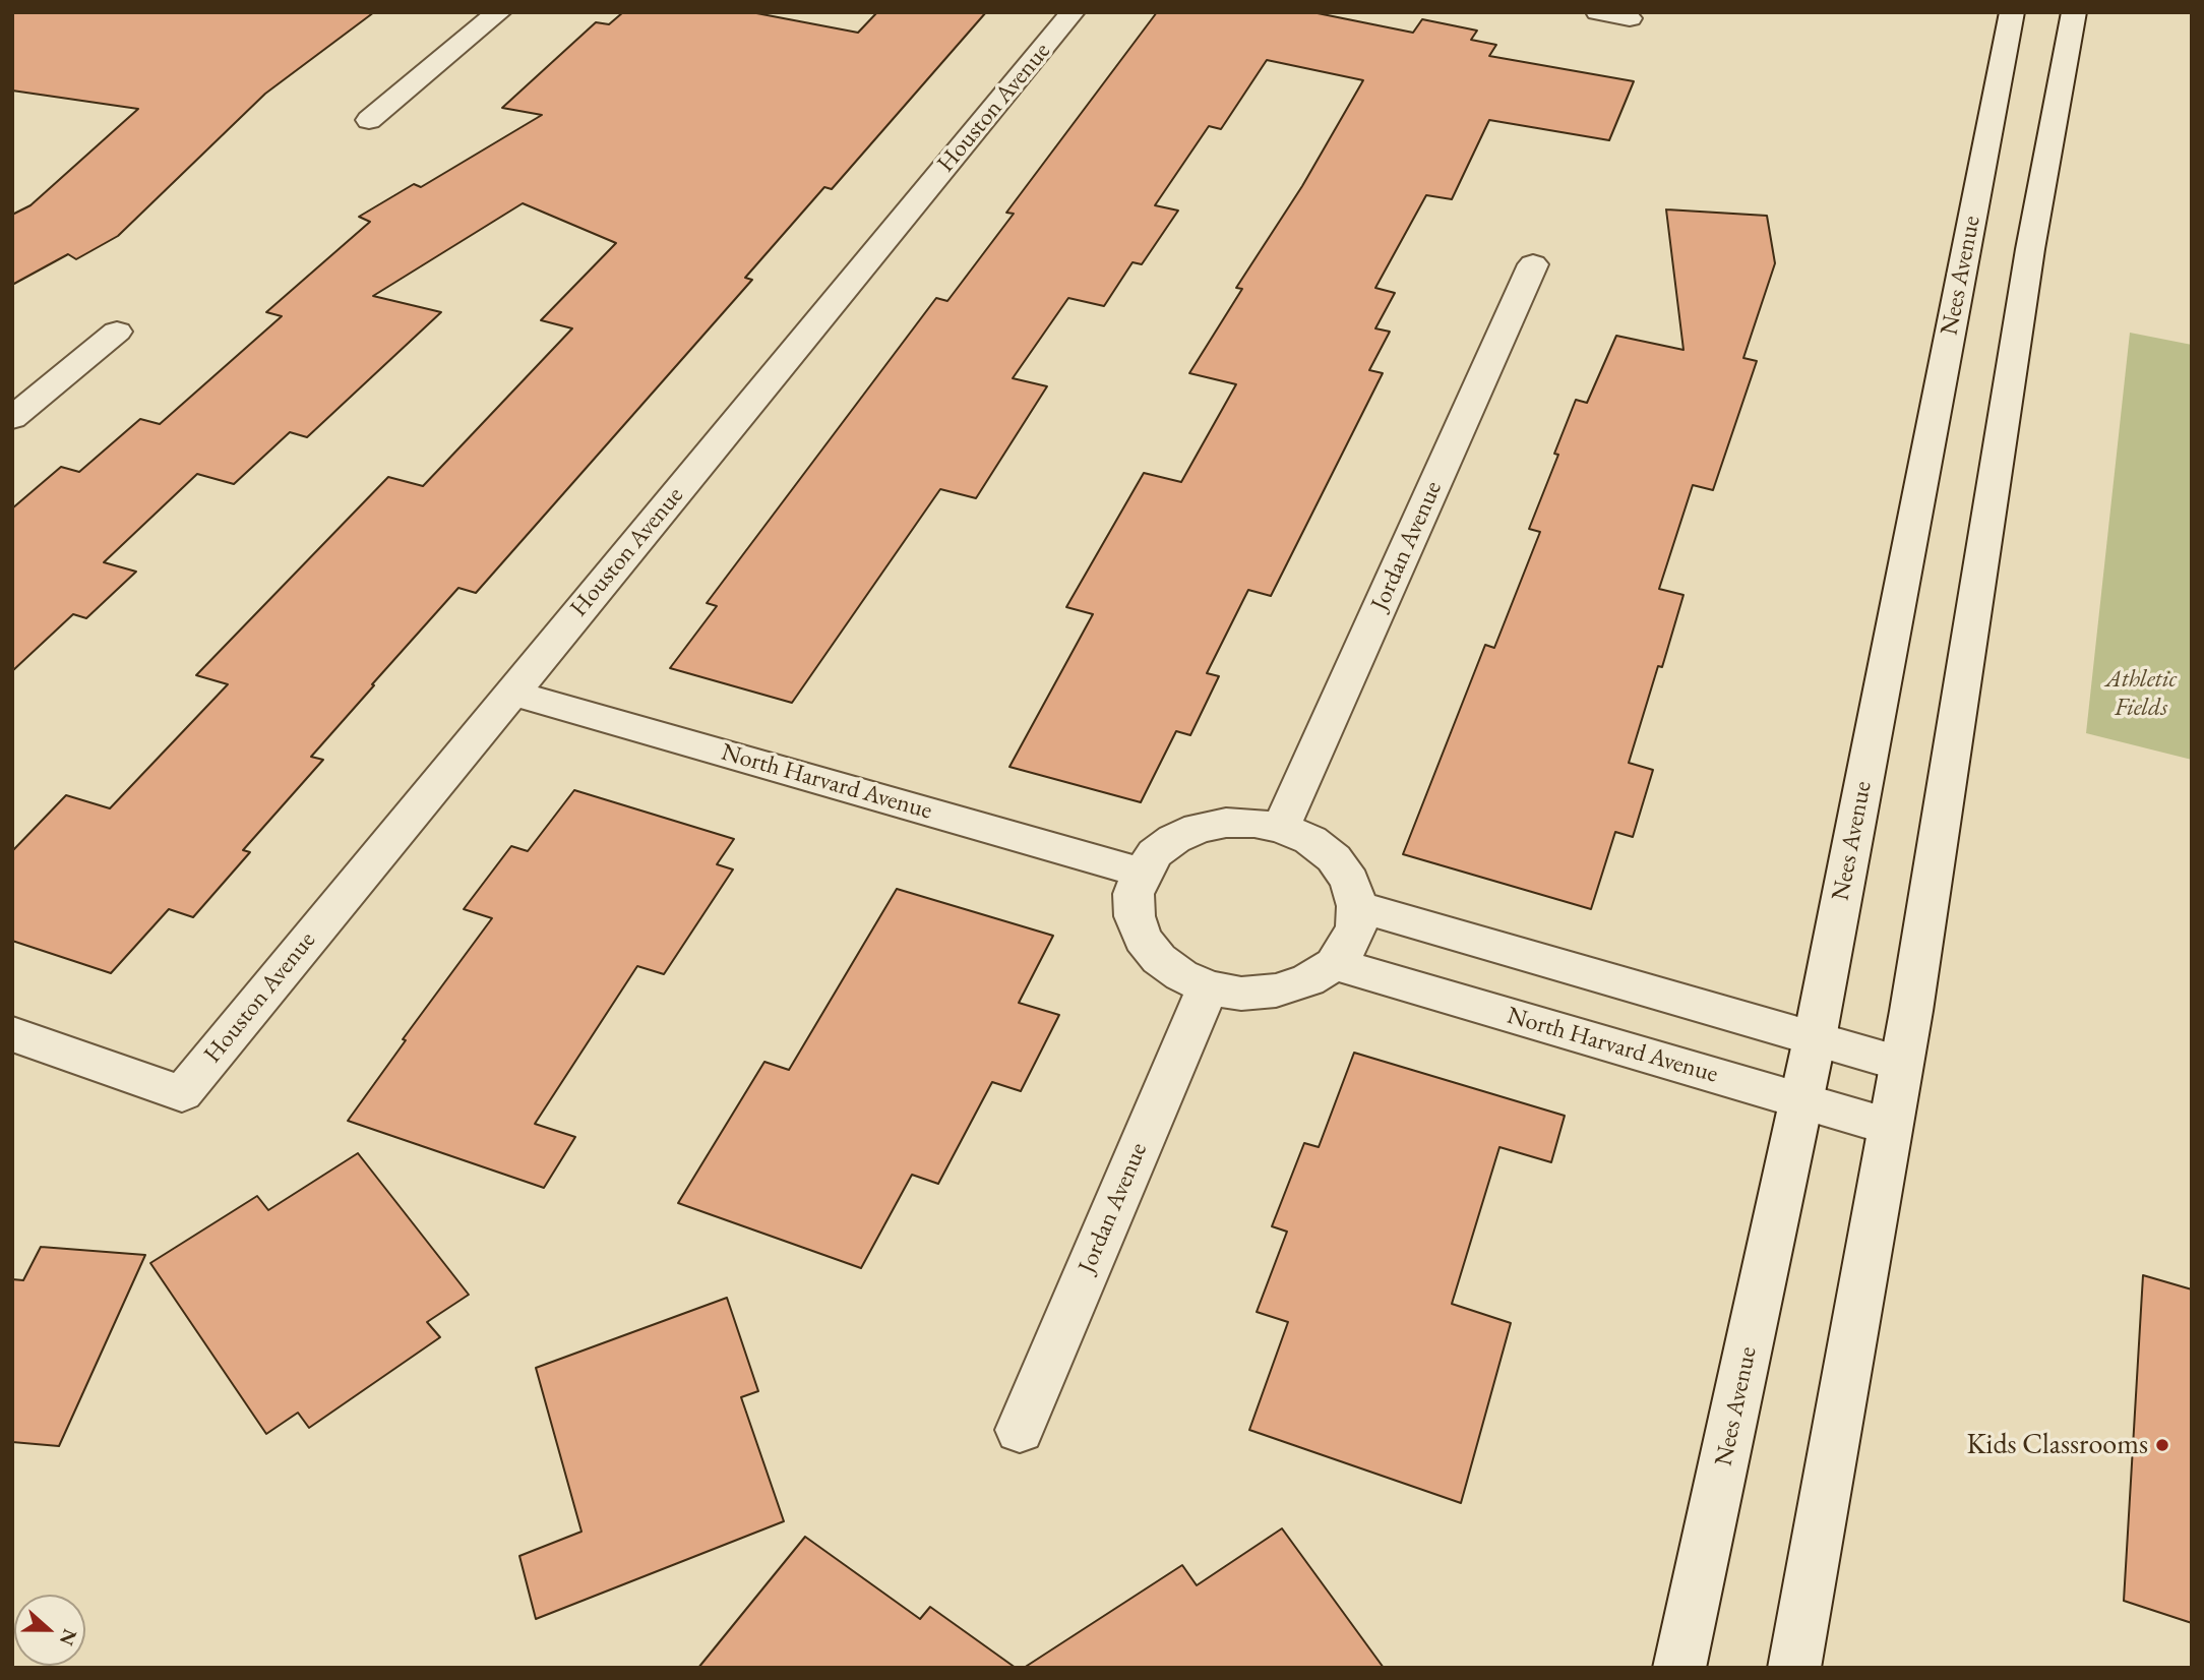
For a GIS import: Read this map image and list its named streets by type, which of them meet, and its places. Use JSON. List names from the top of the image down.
{
  "streets": {
    "street": [
      "Houston Avenue",
      "Nees Avenue",
      "Jordan Avenue",
      "North Harvard Avenue"
    ]
  },
  "crossings": [
    ["Houston Avenue", "North Harvard Avenue"],
    ["Nees Avenue", "North Harvard Avenue"],
    ["Jordan Avenue", "North Harvard Avenue"]
  ],
  "parks": ["Athletic Fields"],
  "places": ["Kids Classrooms"],
  "north": "right"
}
